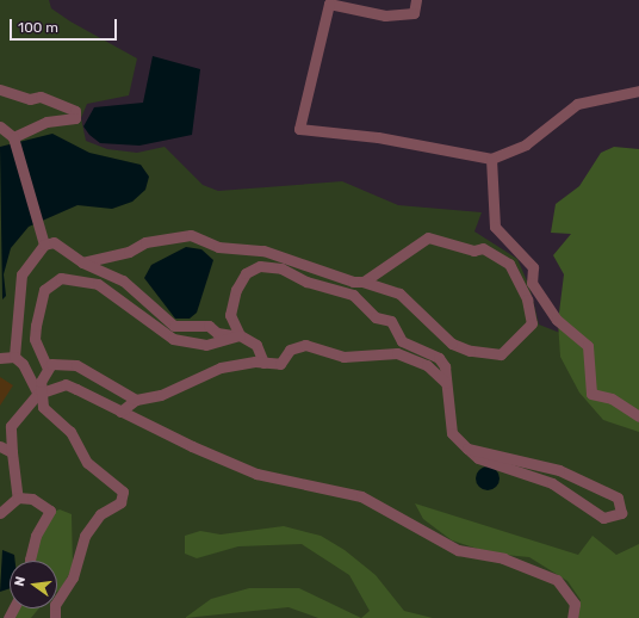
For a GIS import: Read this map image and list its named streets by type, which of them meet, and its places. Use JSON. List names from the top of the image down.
{
  "scale_bar": "100 m",
  "north": "left"
}
